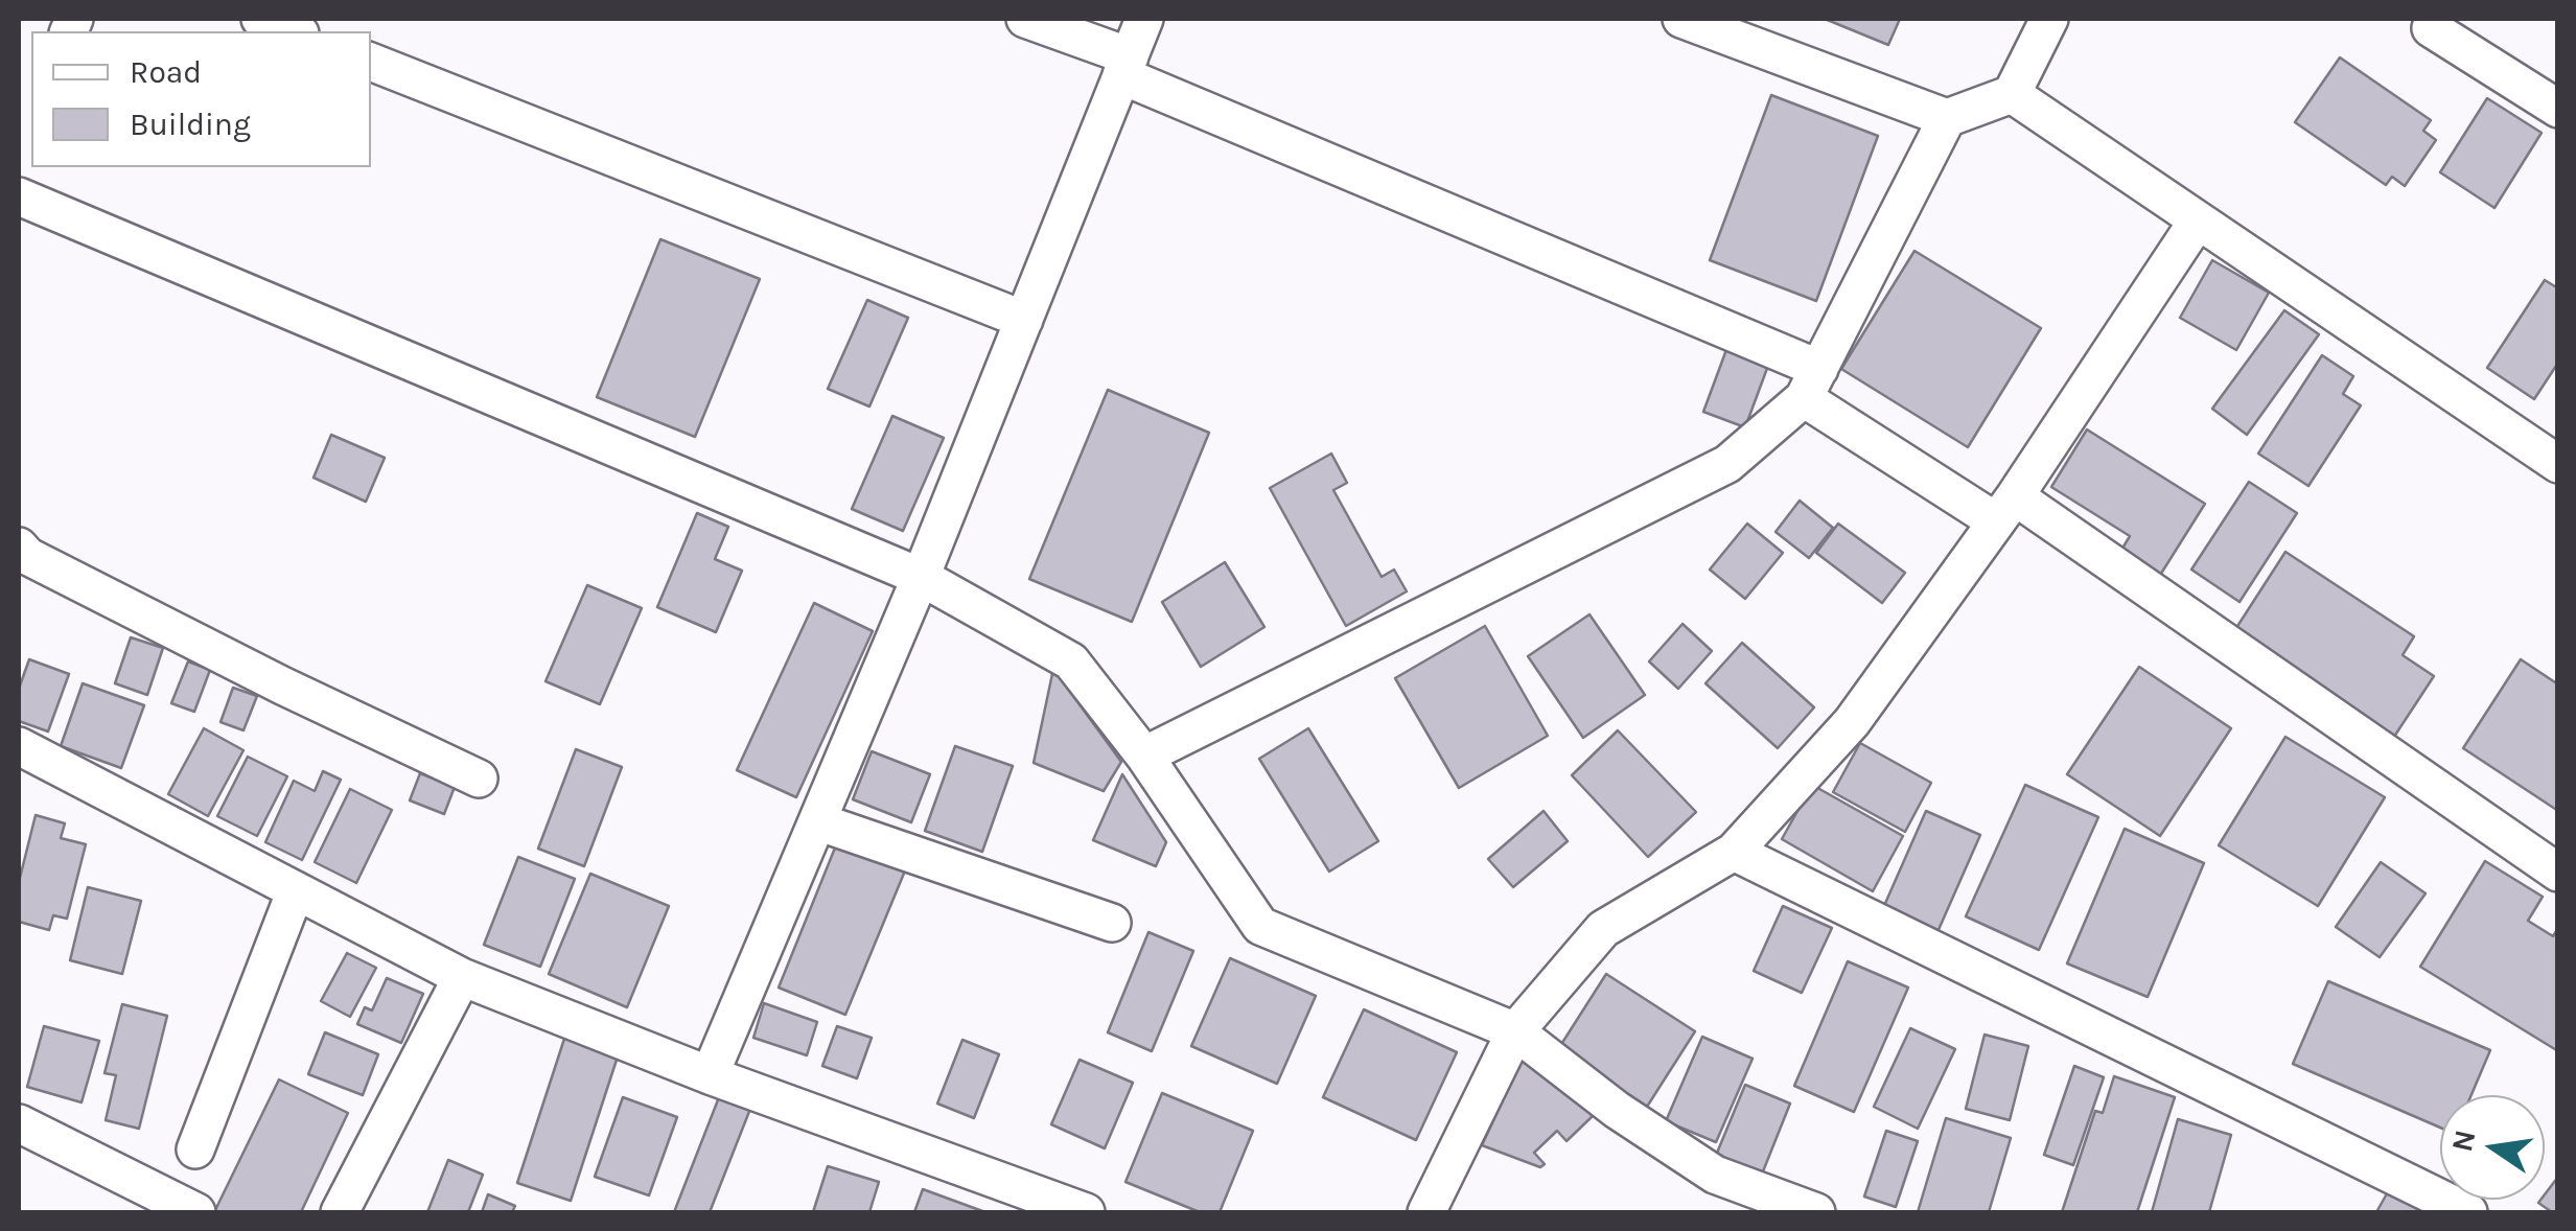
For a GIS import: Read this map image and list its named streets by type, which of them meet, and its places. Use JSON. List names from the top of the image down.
{
  "legend": ["Road", "Building"],
  "north": "left"
}
